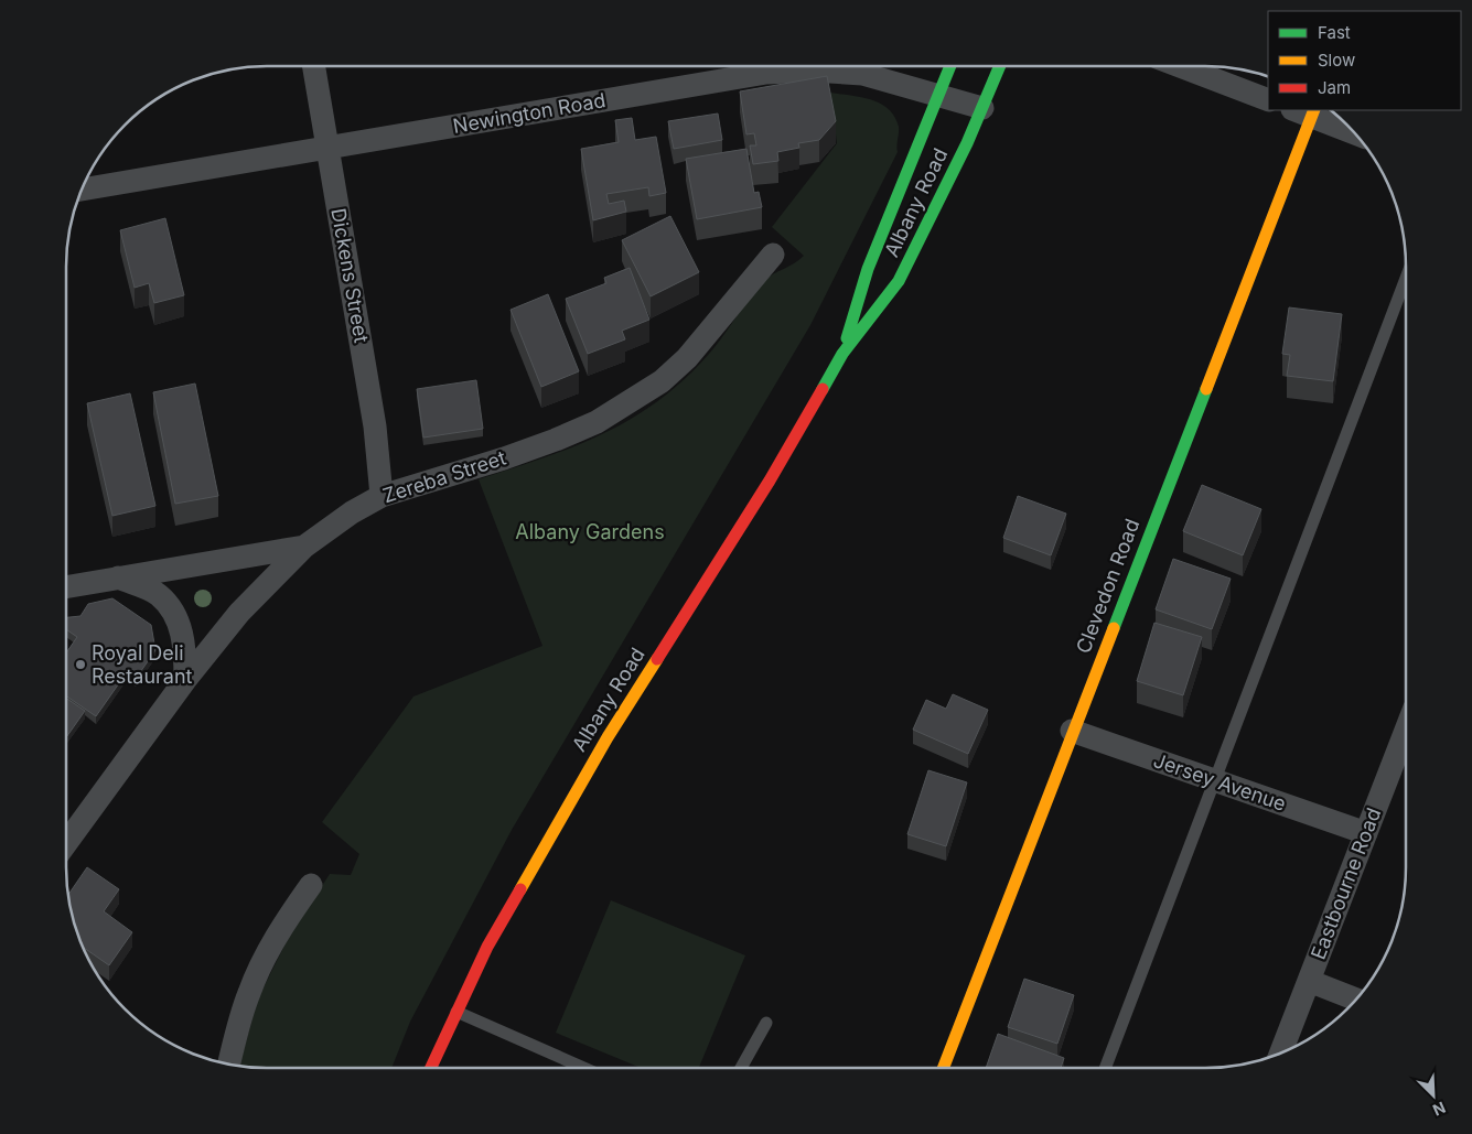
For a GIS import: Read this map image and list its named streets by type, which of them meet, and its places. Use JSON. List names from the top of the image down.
{
  "streets": {
    "main road": ["Albany Road", "Clevedon Road"],
    "street": [
      "Newington Road",
      "Dickens Street",
      "Zereba Street",
      "Jersey Avenue",
      "Eastbourne Road"
    ]
  },
  "crossings": [
    ["Newington Road", "Albany Road"],
    ["Newington Road", "Dickens Street"],
    ["Dickens Street", "Zereba Street"],
    ["Clevedon Road", "Jersey Avenue"],
    ["Jersey Avenue", "Eastbourne Road"]
  ],
  "parks": ["Albany Gardens"],
  "places": ["Royal Deli Restaurant"],
  "legend": ["Fast", "Slow", "Jam"],
  "north": "bottom right"
}
